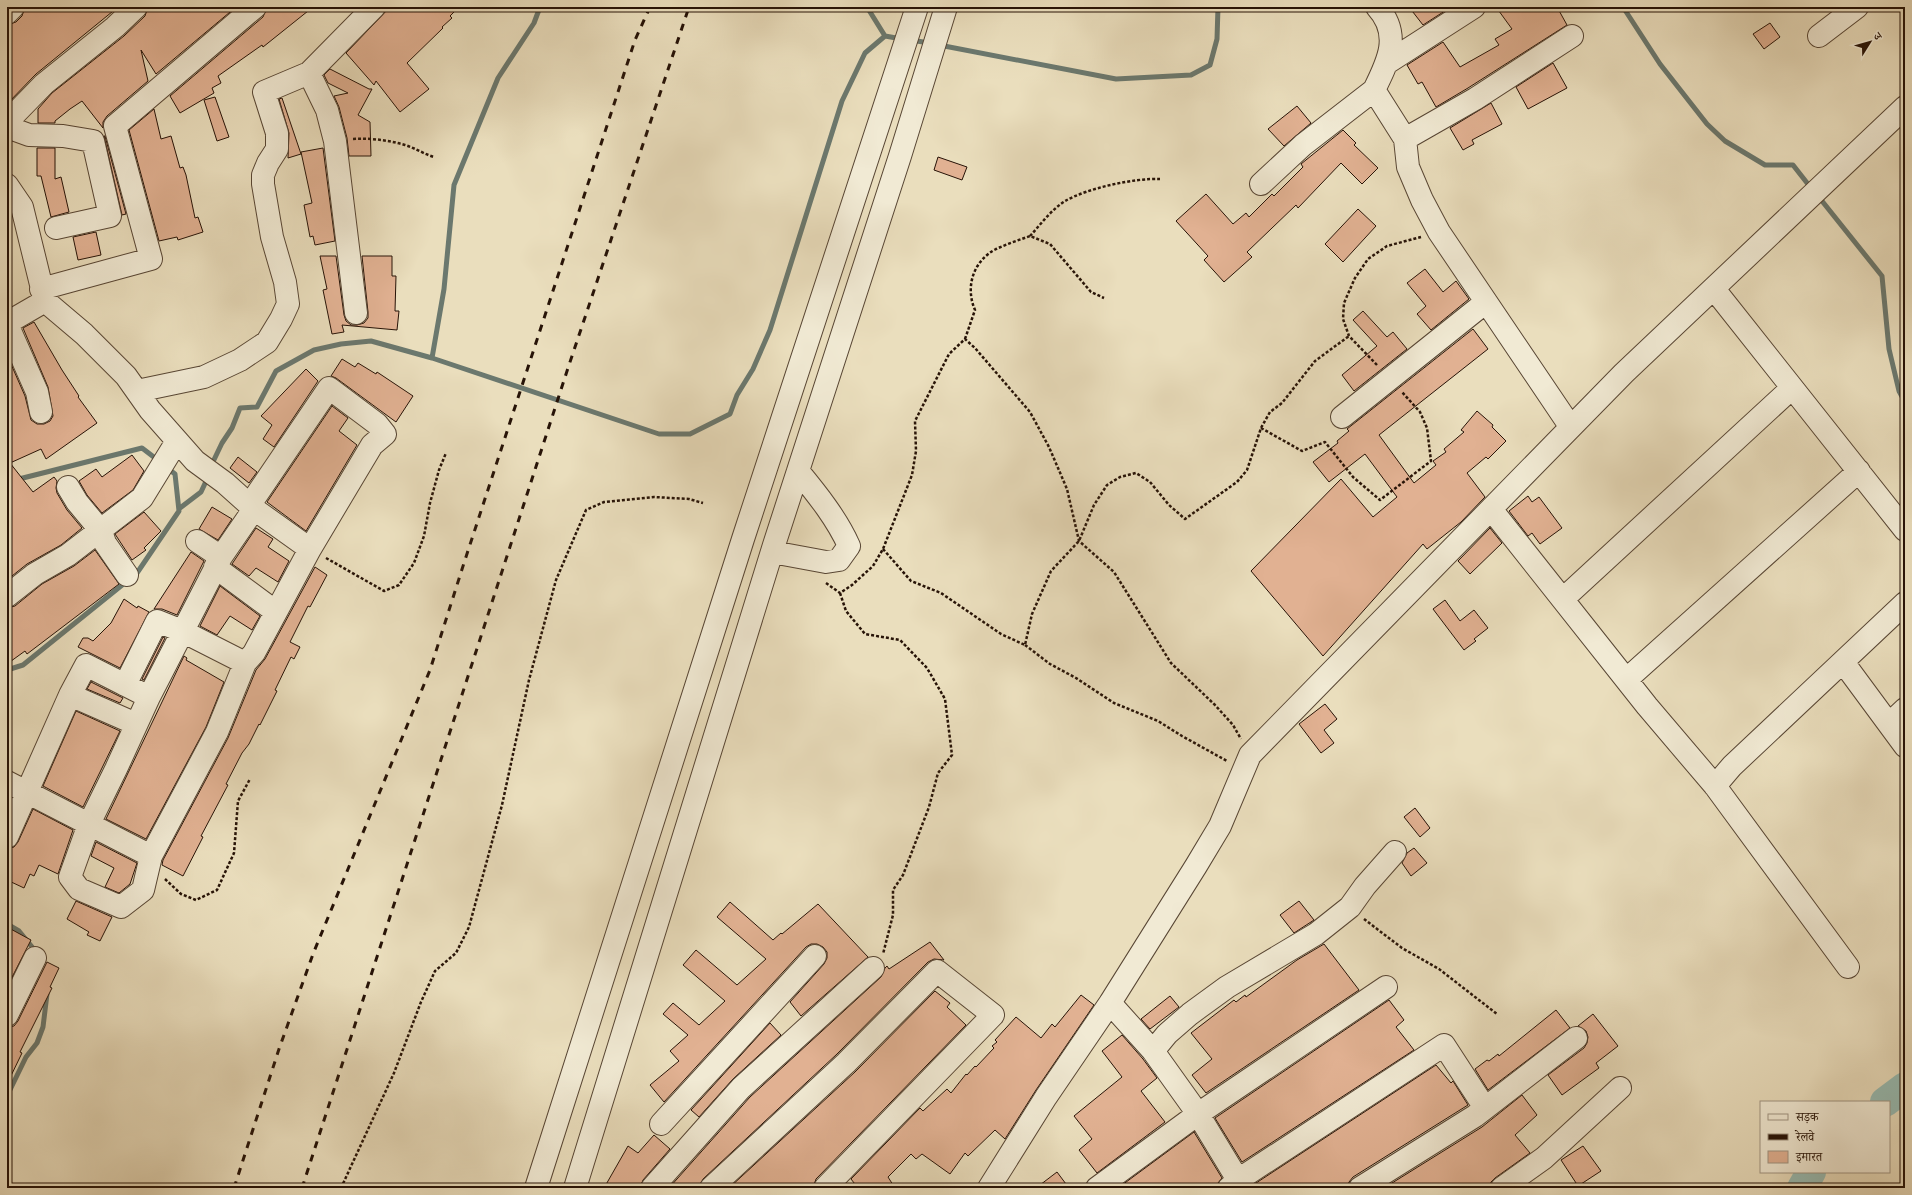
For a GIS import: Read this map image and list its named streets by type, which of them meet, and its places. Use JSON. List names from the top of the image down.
{
  "legend": ["सड़क", "रेलवे", "इमारत"],
  "north": "top right"
}
